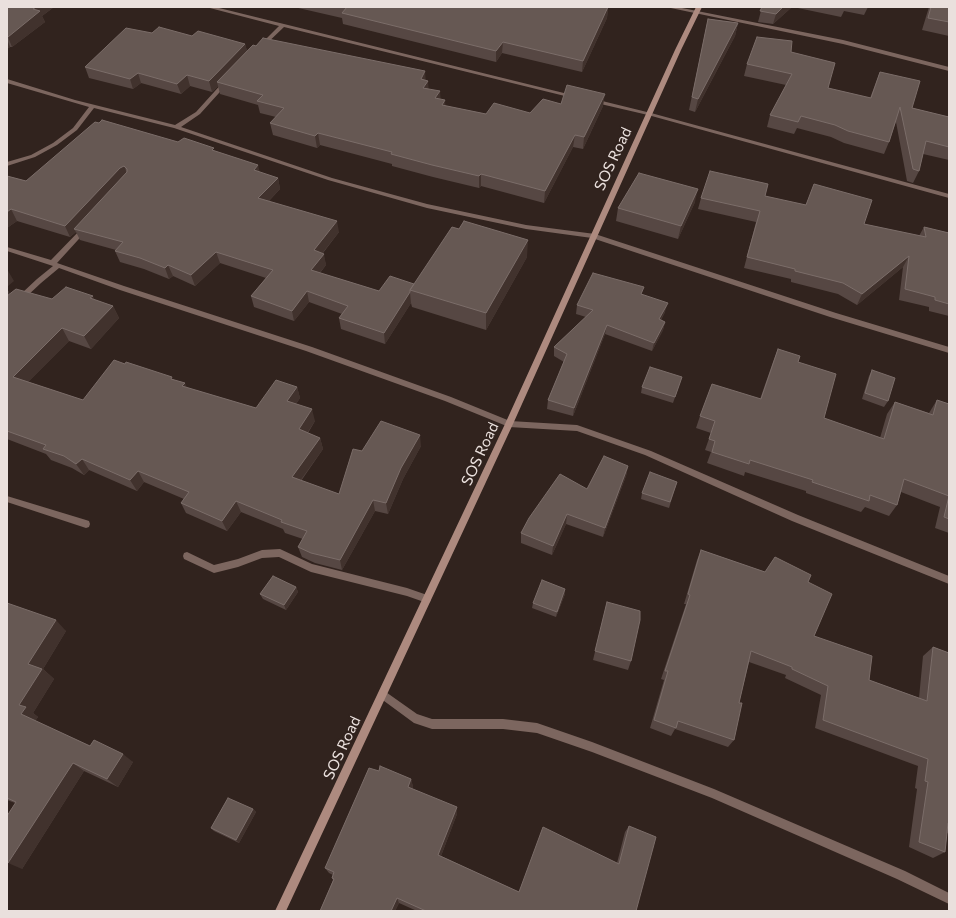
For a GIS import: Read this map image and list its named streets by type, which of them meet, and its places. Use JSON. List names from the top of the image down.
{
  "streets": {
    "street": ["SOS Road"]
  }
}
